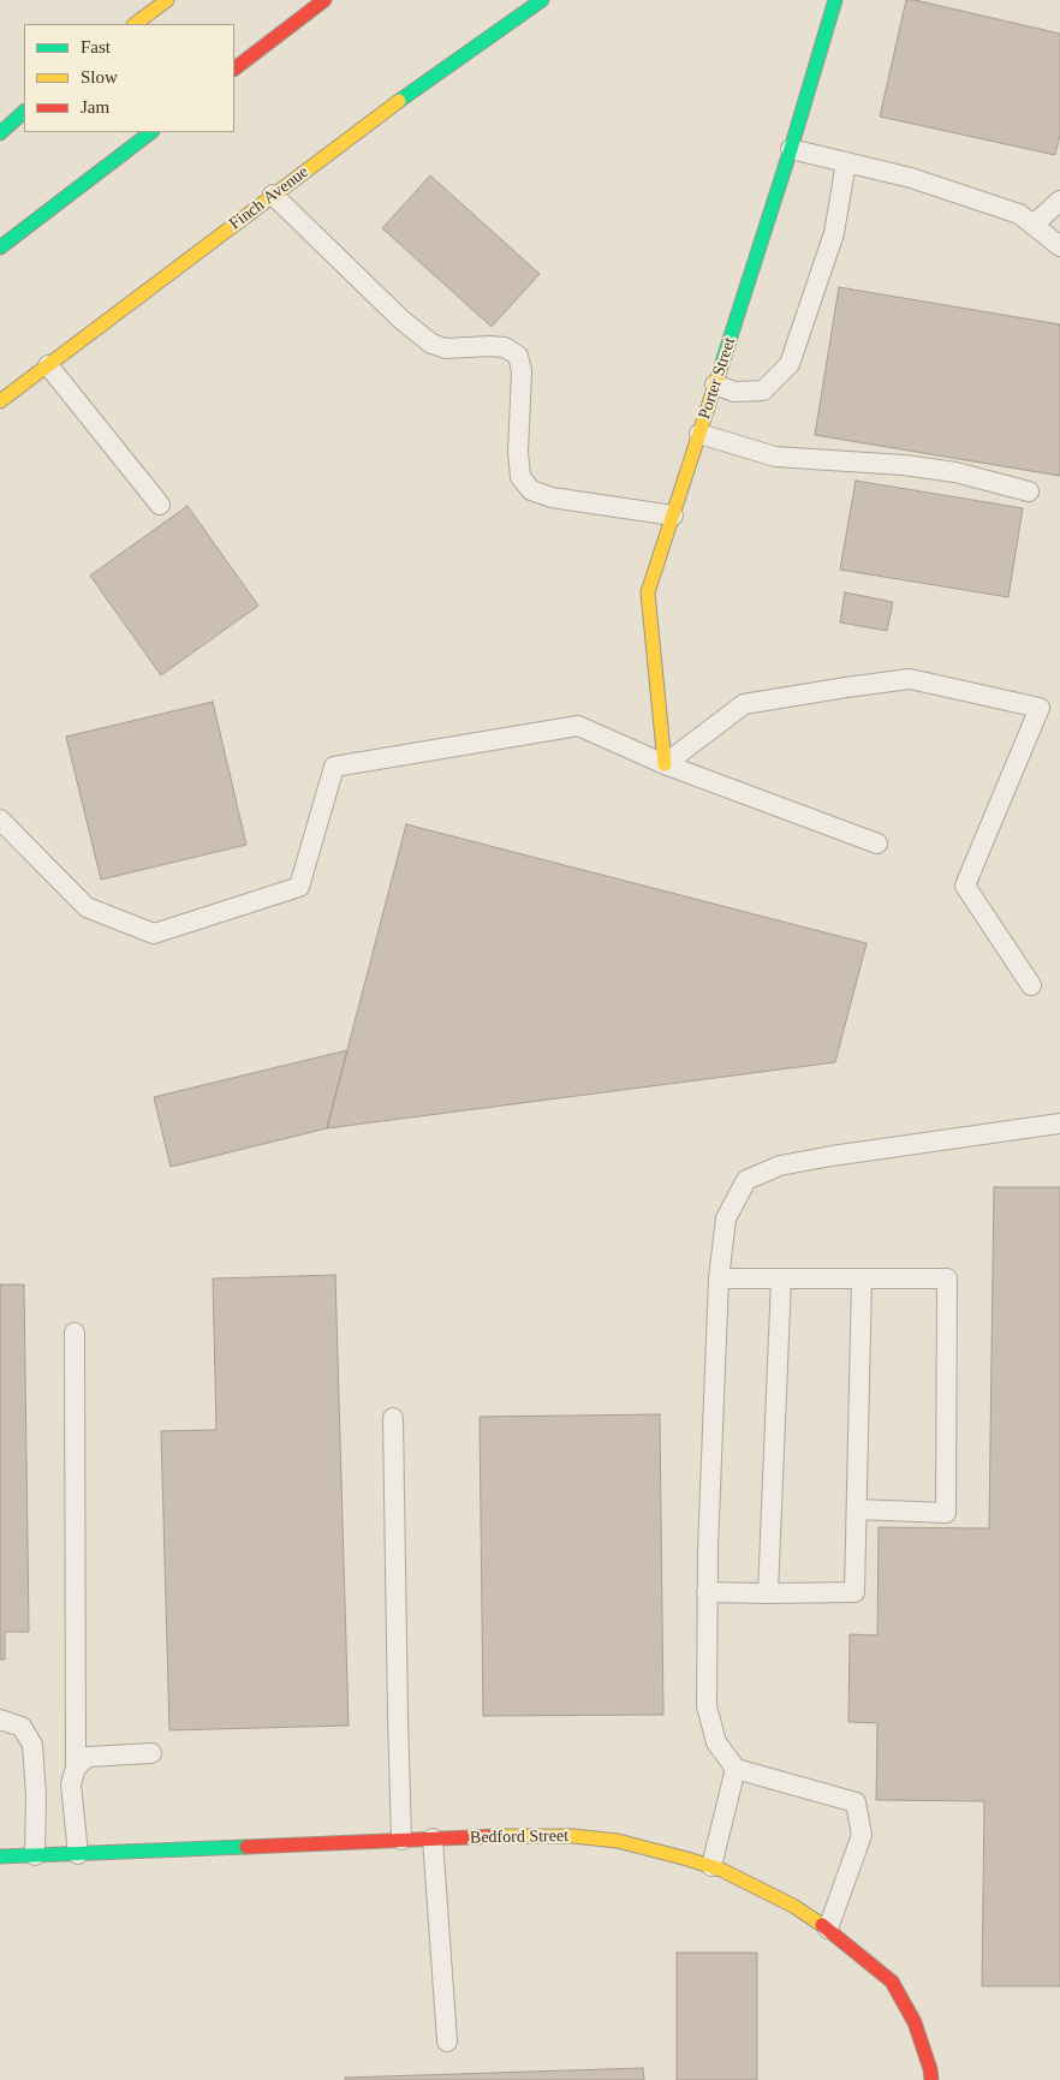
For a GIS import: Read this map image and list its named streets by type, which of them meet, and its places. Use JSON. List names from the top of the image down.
{
  "streets": {
    "main road": ["Finch Avenue", "Porter Street", "Bedford Street"]
  },
  "legend": ["Fast", "Slow", "Jam"]
}
